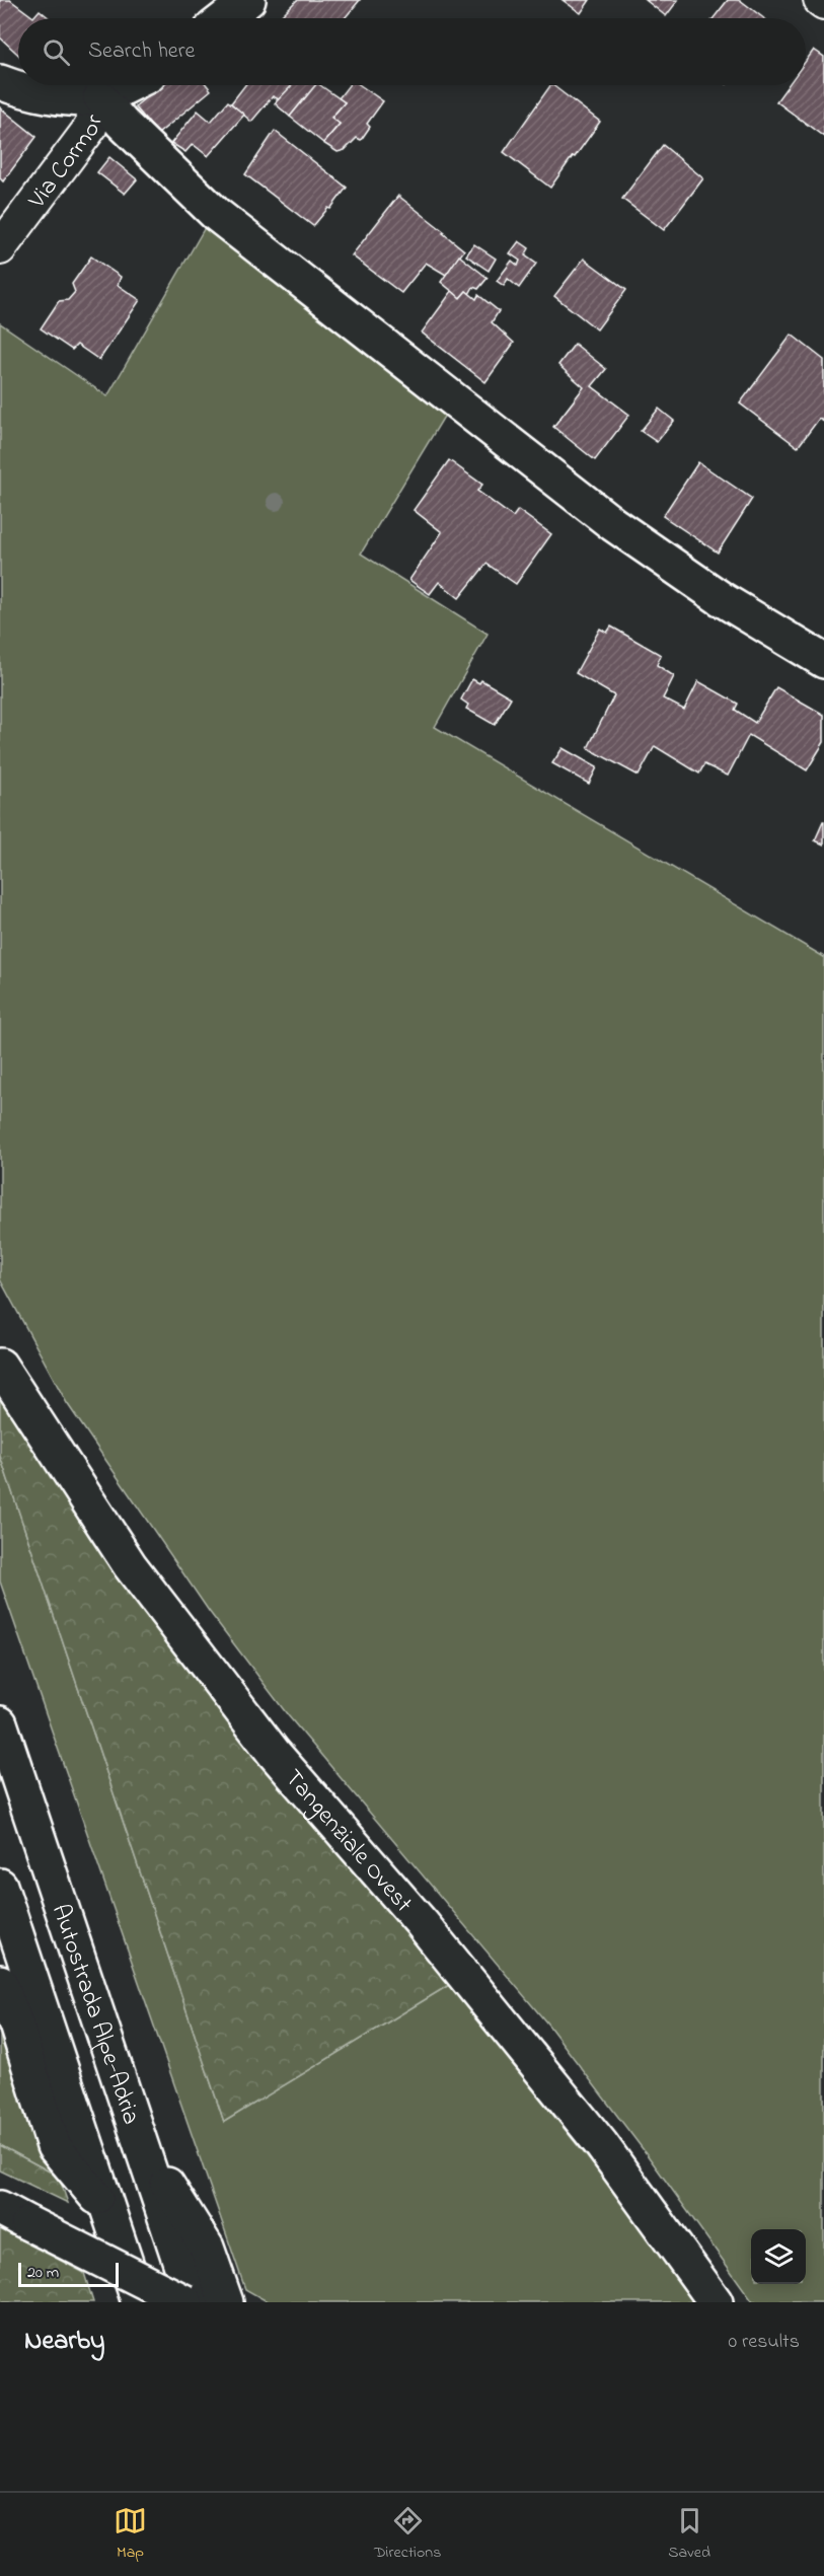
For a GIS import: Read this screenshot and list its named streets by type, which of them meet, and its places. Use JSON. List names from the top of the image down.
{
  "streets": {
    "main road": ["Tangenziale Ovest", "Autostrada Alpe-Adria"],
    "street": ["Via Cormor"]
  },
  "scale_bar": "20 m",
  "page": {
    "search": "Search here",
    "scale": "20 m",
    "heading": ["Nearby", "0 results"],
    "nav": ["Map", "Directions", "Saved"]
  }
}
